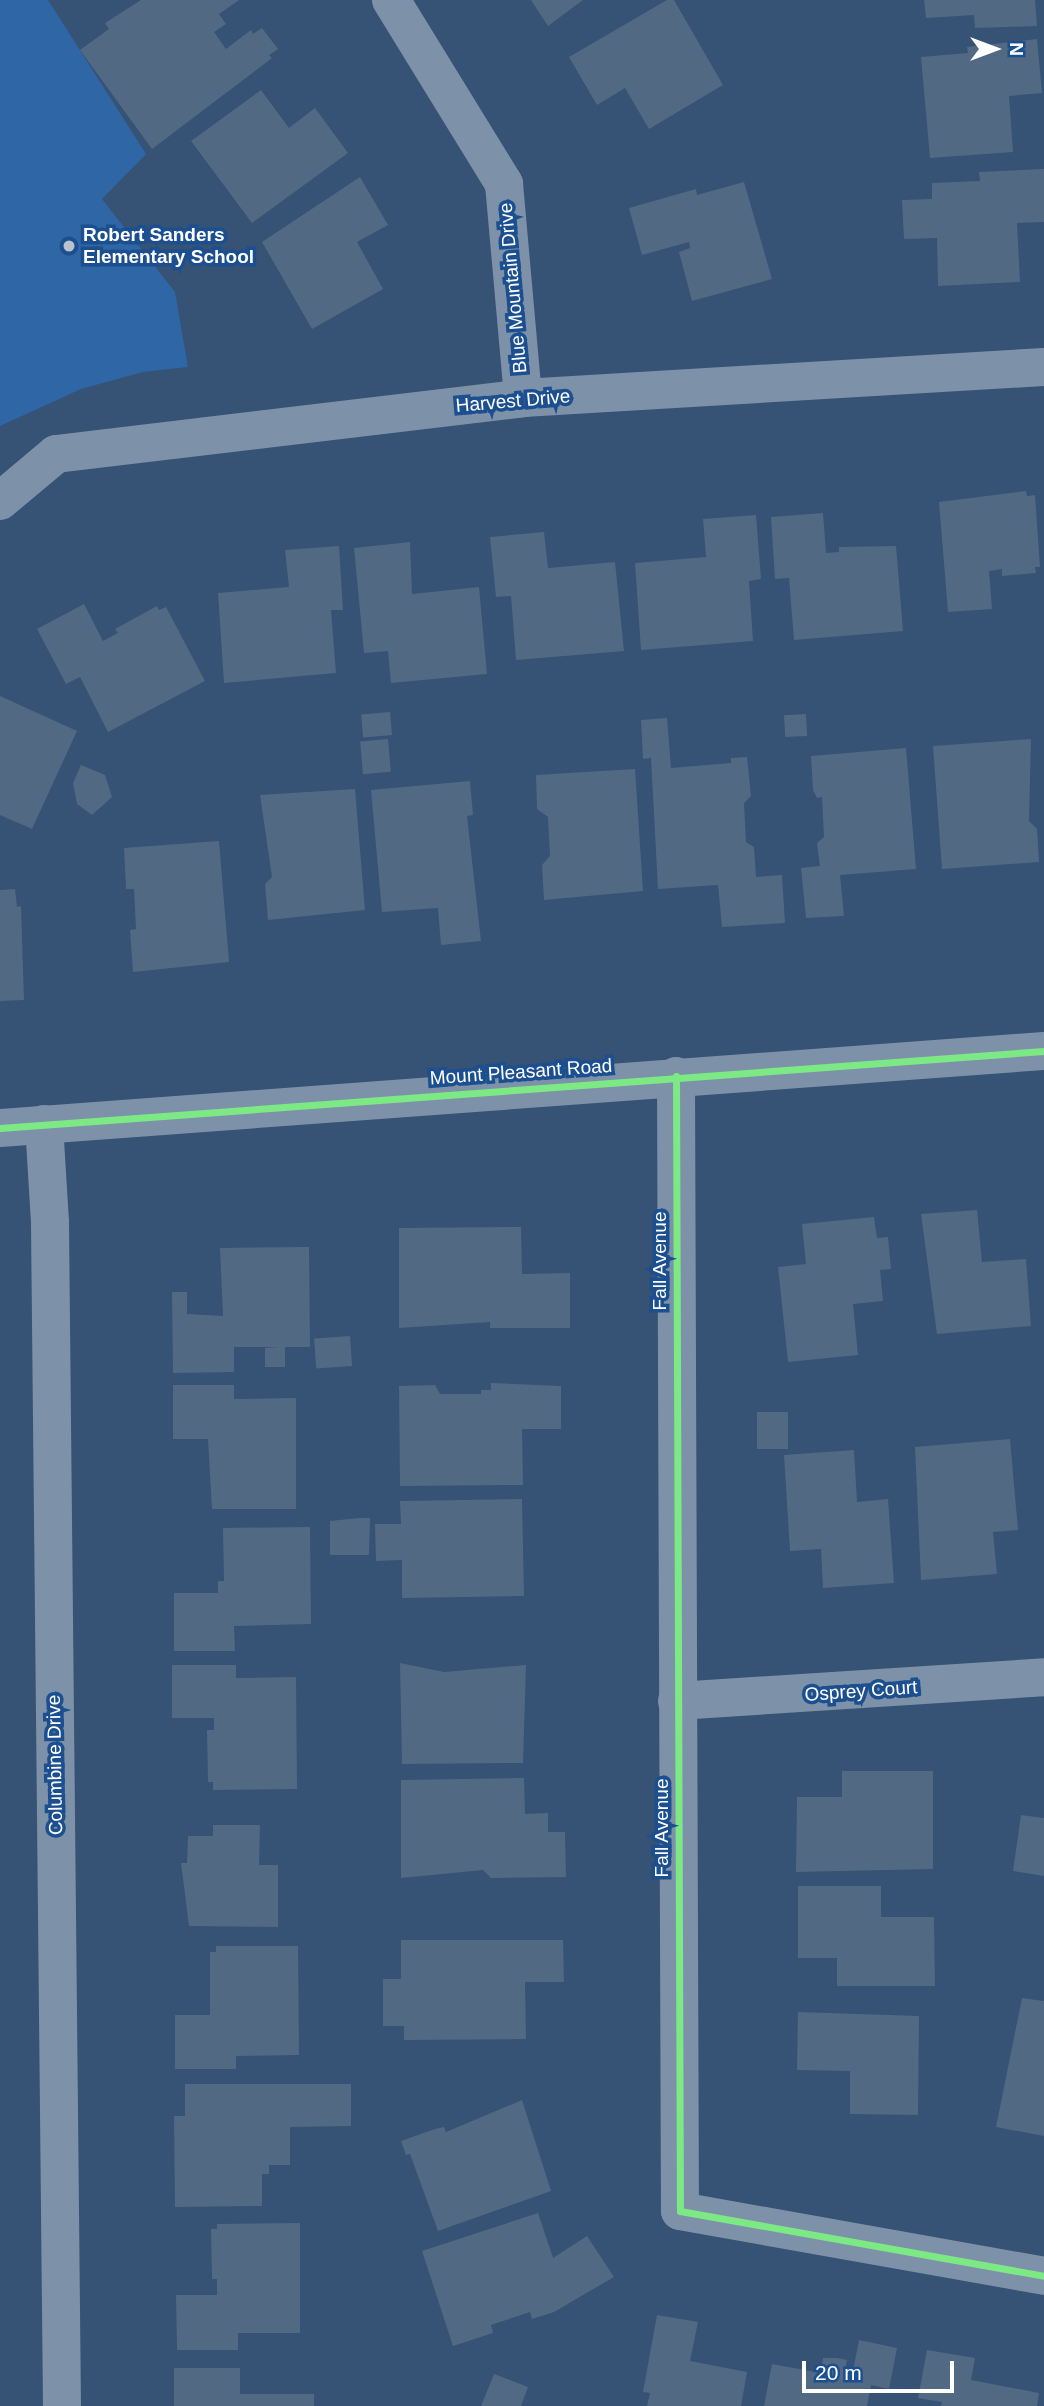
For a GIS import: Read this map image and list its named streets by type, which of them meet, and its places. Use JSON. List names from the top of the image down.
{
  "streets": {
    "street": [
      "Blue Mountain Drive",
      "Harvest Drive",
      "Mount Pleasant Road",
      "Fall Avenue",
      "Osprey Court",
      "Columbine Drive"
    ]
  },
  "crossings": [
    ["Blue Mountain Drive", "Harvest Drive"],
    ["Mount Pleasant Road", "Fall Avenue"],
    ["Mount Pleasant Road", "Columbine Drive"],
    ["Fall Avenue", "Osprey Court"]
  ],
  "places": ["Robert Sanders Elementary School"],
  "scale_bar": "20 m",
  "north": "right"
}
